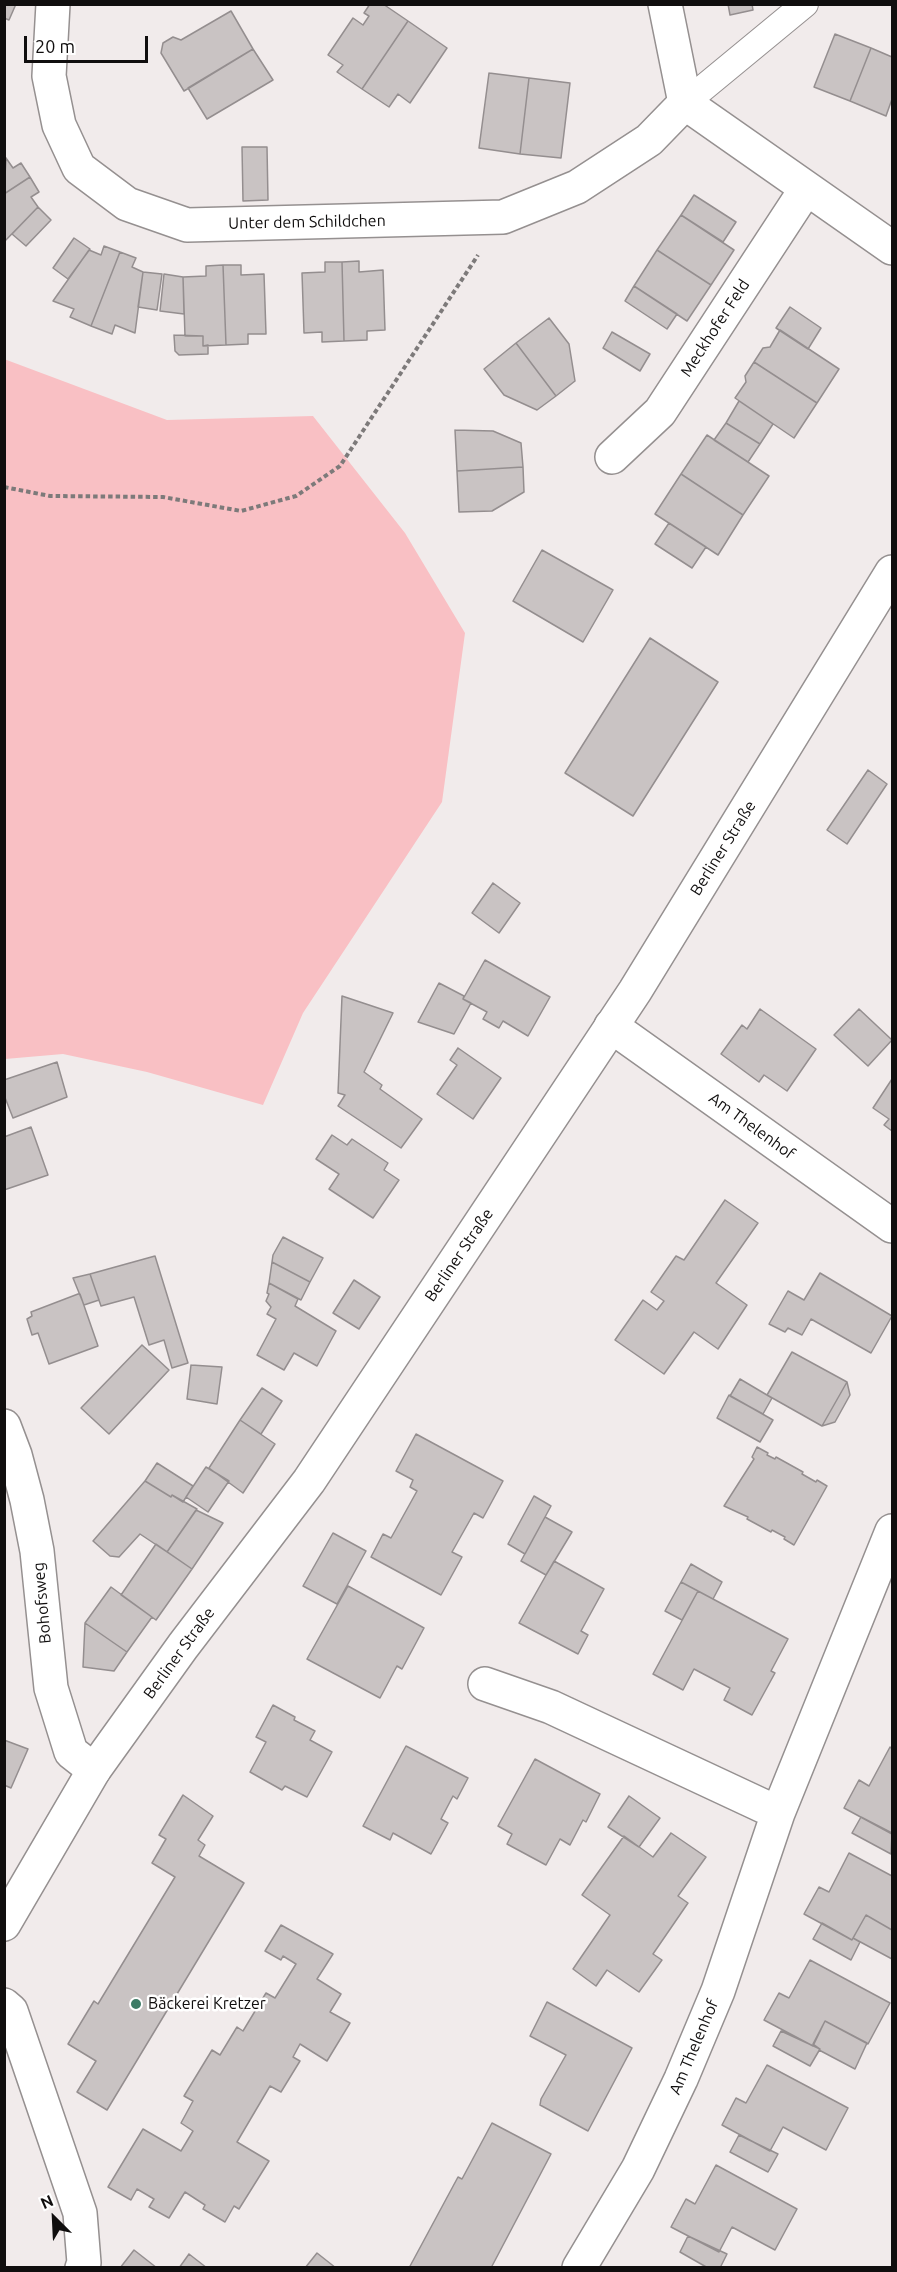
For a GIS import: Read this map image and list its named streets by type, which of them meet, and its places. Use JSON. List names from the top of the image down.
{
  "streets": {
    "street": [
      "Unter dem Schildchen",
      "Meckhofer Feld",
      "Berliner Straße",
      "Am Thelenhof",
      "Bohofsweg"
    ]
  },
  "crossings": [
    ["Berliner Straße", "Am Thelenhof"],
    ["Berliner Straße", "Bohofsweg"]
  ],
  "places": ["Bäckerei Kretzer"],
  "scale_bar": "20 m",
  "north": "top left"
}
